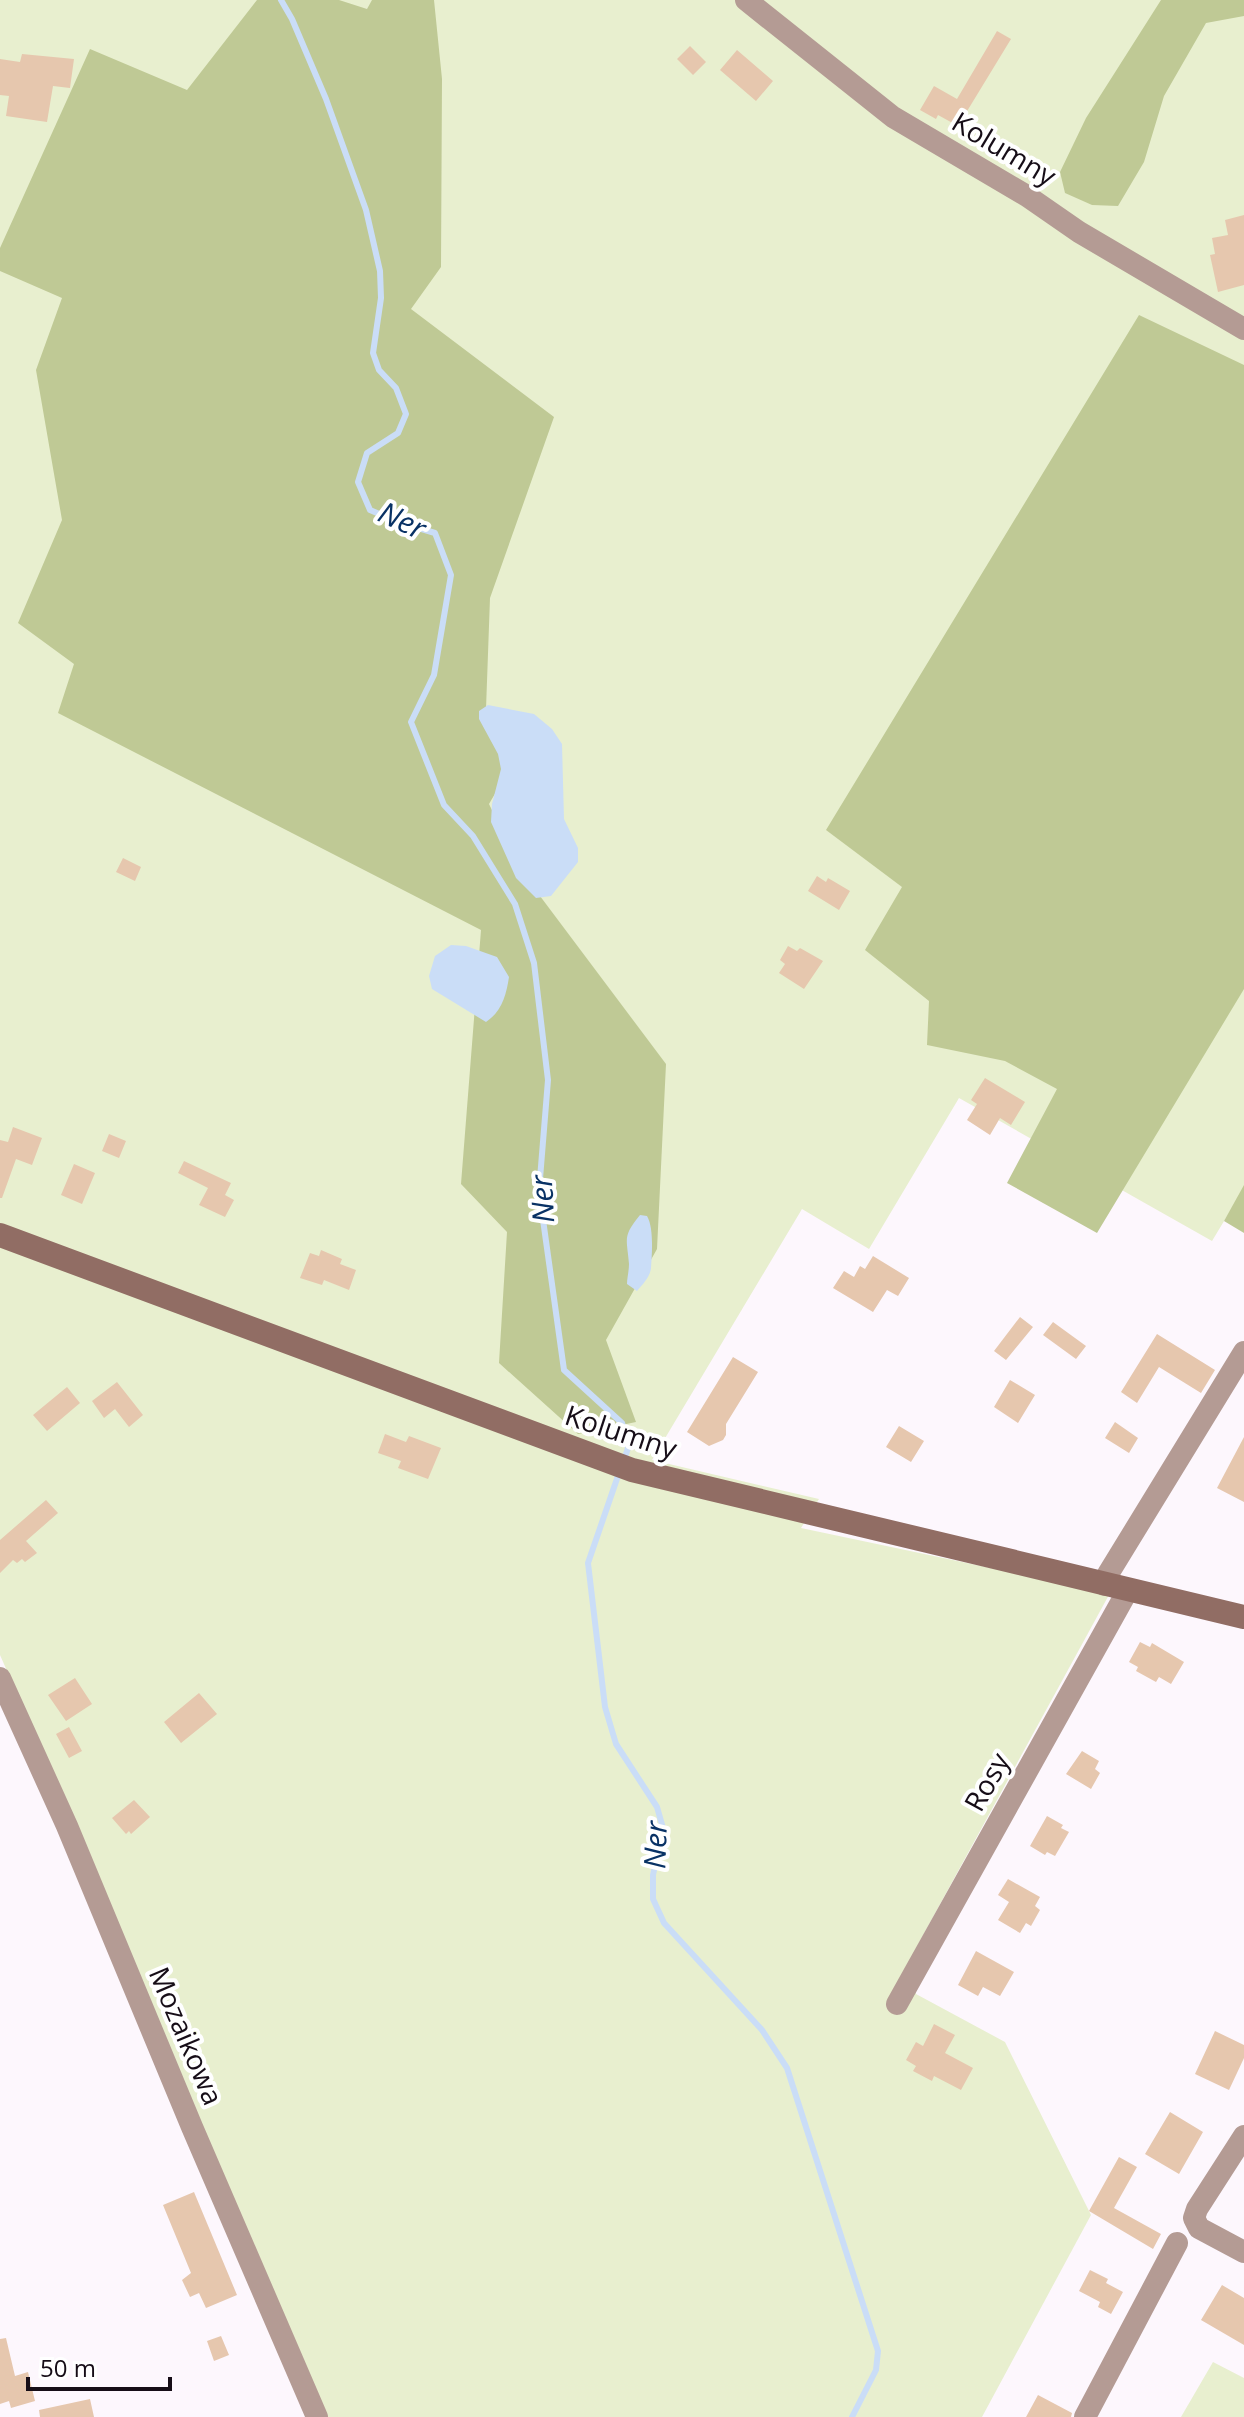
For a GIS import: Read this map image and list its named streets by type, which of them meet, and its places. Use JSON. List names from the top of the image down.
{
  "streets": {
    "street": ["Kolumny", "Rosy", "Mozaikowa"]
  },
  "crossings": [
    ["Kolumny", "Rosy"]
  ],
  "water": ["Ner"],
  "scale_bar": "50 m"
}
